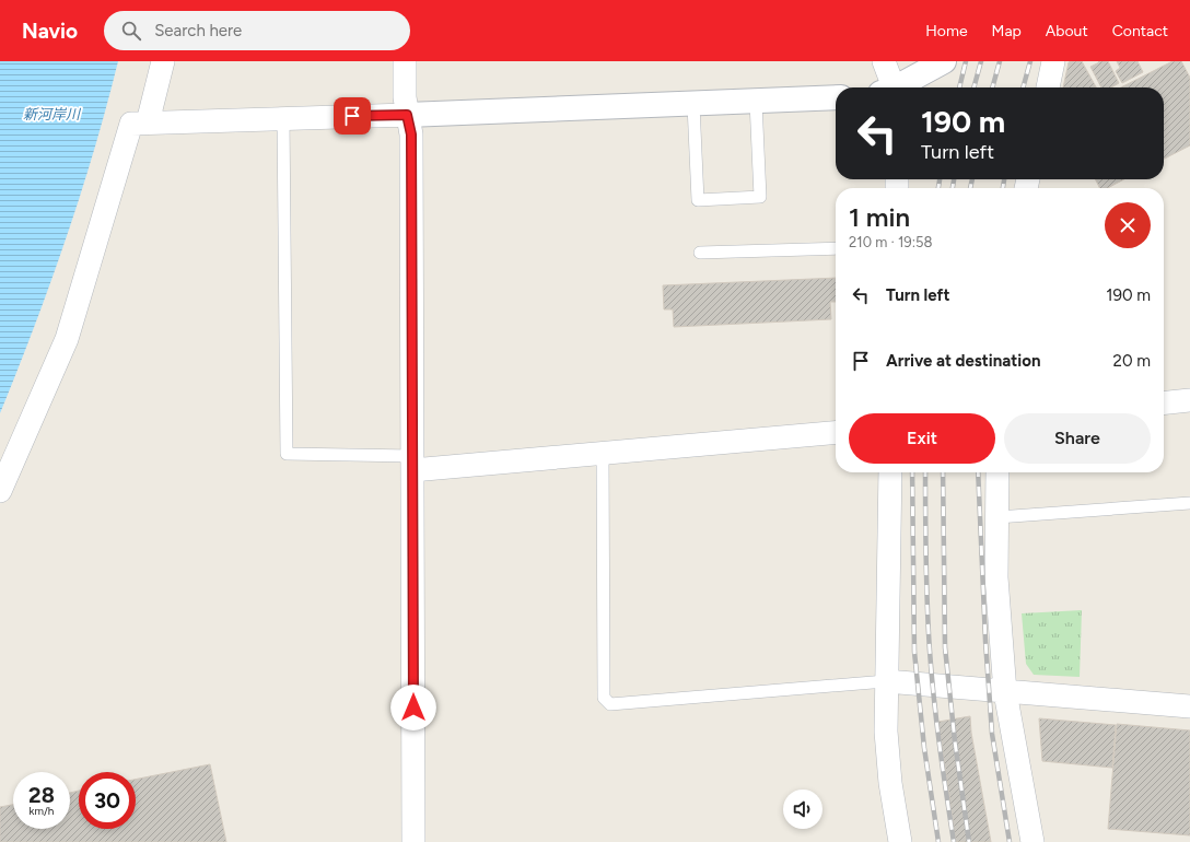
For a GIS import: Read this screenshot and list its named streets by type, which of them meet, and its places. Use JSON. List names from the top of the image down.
{
  "water": ["新河岸川"],
  "page": {
    "header": "Navio",
    "search": "Search here",
    "nav": [
      "Home",
      "Map",
      "About",
      "Contact"
    ],
    "turn": ["190 m", "Turn left"],
    "heading": ["1 min", "210 m · 19:58"],
    "list": [
      {
        "name": "Turn left",
        "value": "190 m"
      },
      {
        "name": "Arrive at destination",
        "value": "20 m"
      }
    ],
    "buttons": ["Exit", "Share"],
    "speed": "28 km/h",
    "limit": "30"
  }
}
